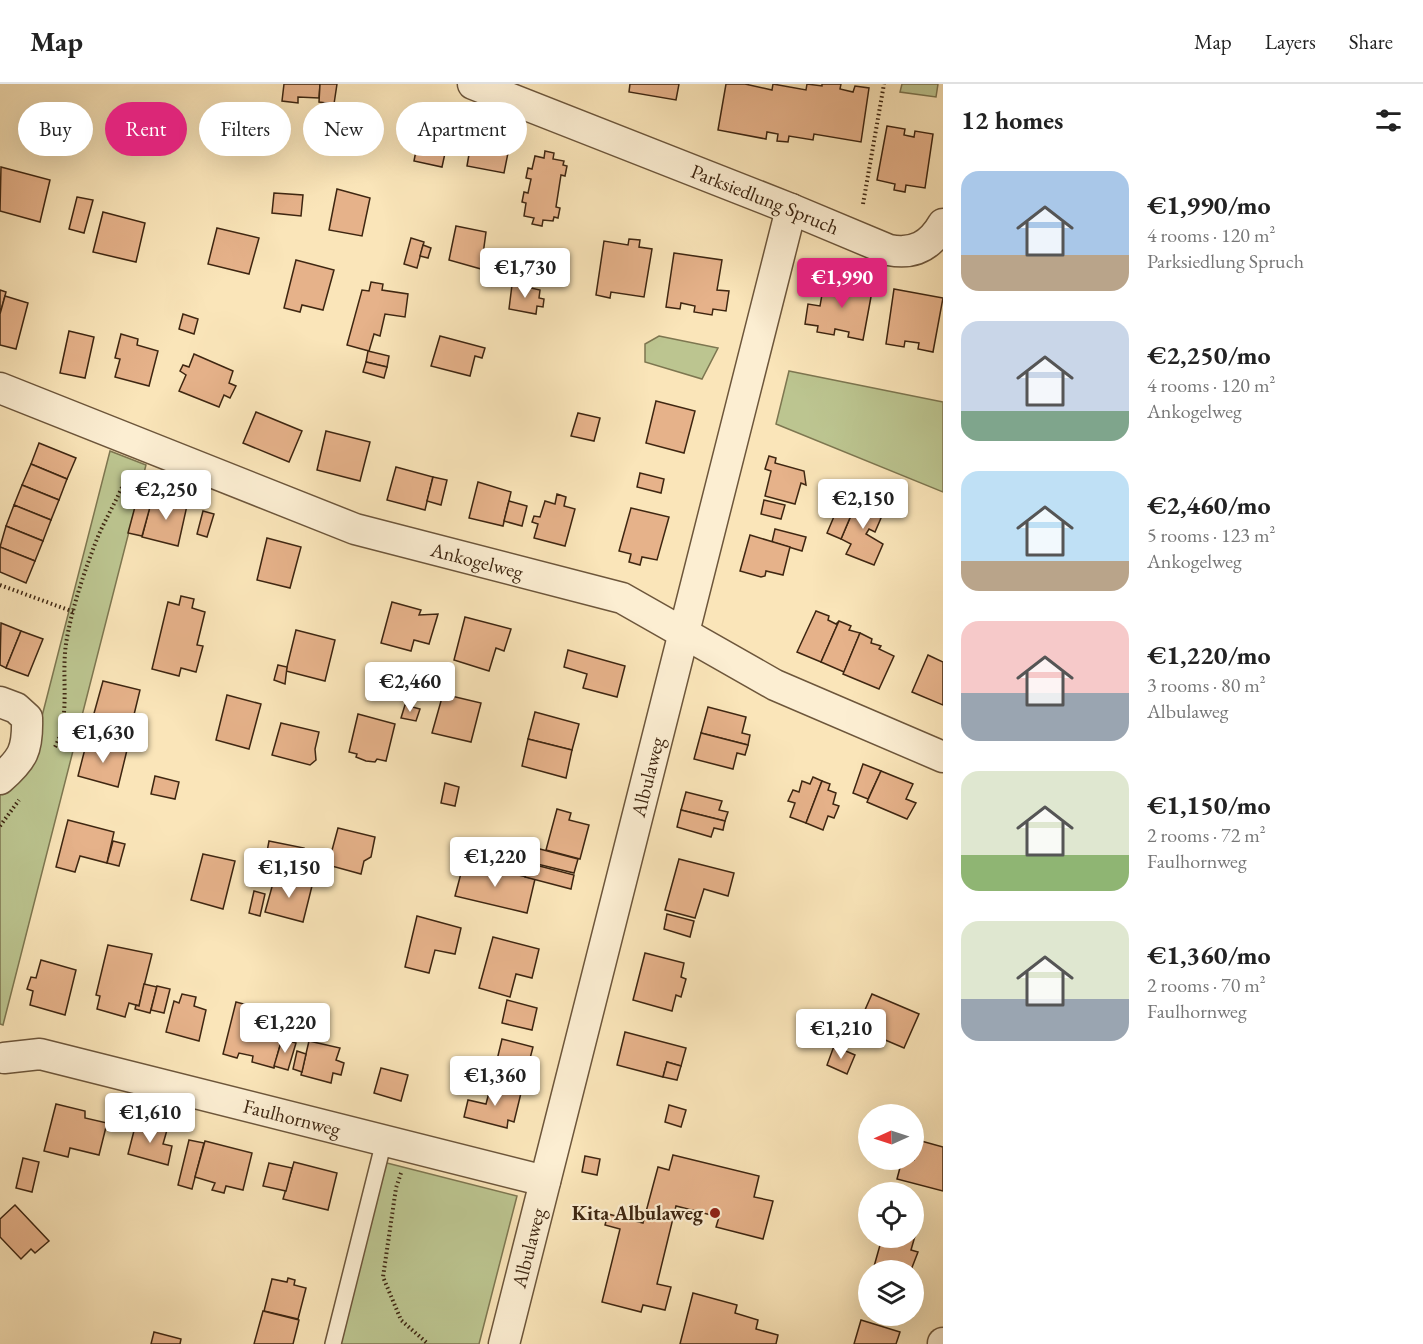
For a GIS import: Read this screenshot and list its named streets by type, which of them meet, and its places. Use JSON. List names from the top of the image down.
{
  "streets": {
    "street": [
      "Parksiedlung Spruch",
      "Ankogelweg",
      "Albulaweg",
      "Faulhornweg"
    ]
  },
  "crossings": [
    ["Parksiedlung Spruch", "Albulaweg"],
    ["Ankogelweg", "Albulaweg"],
    ["Albulaweg", "Faulhornweg"]
  ],
  "places": ["Kita Albulaweg"],
  "north": "left",
  "page": {
    "header": "Map",
    "nav": ["Map", "Layers", "Share"],
    "heading": "12 homes",
    "chip": [
      "Buy",
      "Rent",
      "Filters",
      "New",
      "Apartment"
    ],
    "list": [
      {
        "name": "€1,990/mo",
        "note": "4 rooms · 120 m² · Parksiedlung Spruch"
      },
      {
        "name": "€2,250/mo",
        "note": "4 rooms · 120 m² · Ankogelweg"
      },
      {
        "name": "€2,460/mo",
        "note": "5 rooms · 123 m² · Ankogelweg"
      },
      {
        "name": "€1,220/mo",
        "note": "3 rooms · 80 m² · Albulaweg"
      },
      {
        "name": "€1,150/mo",
        "note": "2 rooms · 72 m² · Faulhornweg"
      },
      {
        "name": "€1,360/mo",
        "note": "2 rooms · 70 m² · Faulhornweg"
      }
    ],
    "price": [
      "€1,730",
      "€1,990",
      "€2,250",
      "€2,150",
      "€2,460",
      "€1,630",
      "€1,220",
      "€1,150",
      "€1,220",
      "€1,210",
      "€1,360",
      "€1,610"
    ]
  }
}
